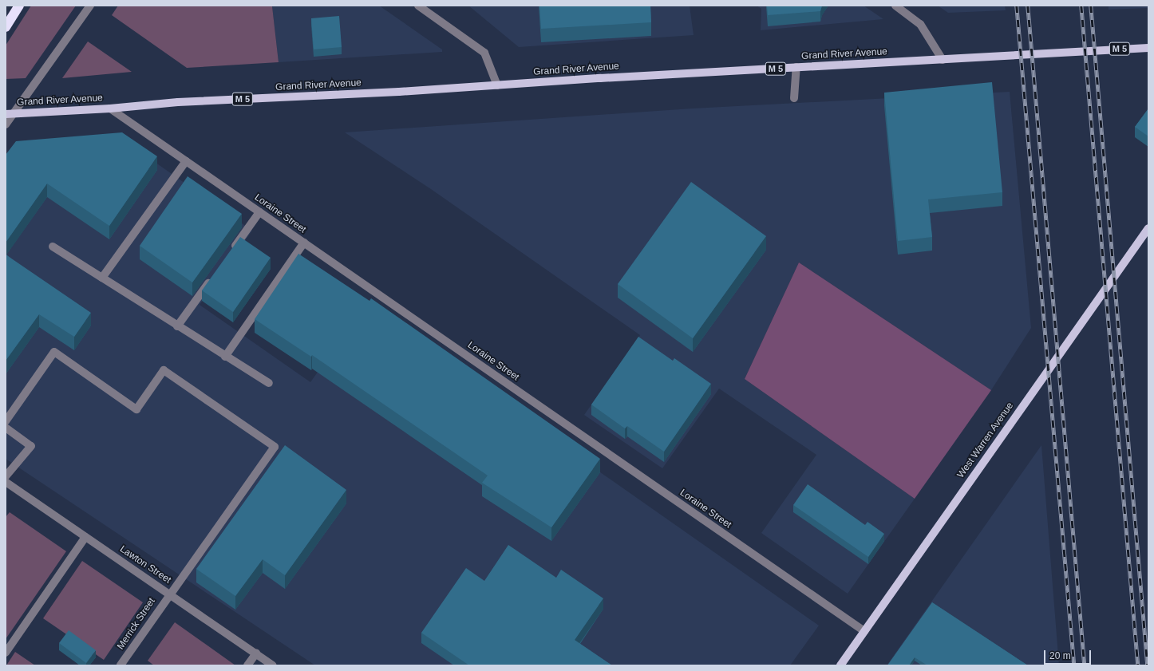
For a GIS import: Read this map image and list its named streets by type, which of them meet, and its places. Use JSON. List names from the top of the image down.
{
  "streets": {
    "main road": ["M 5", "Grand River Avenue", "West Warren Avenue"],
    "street": ["Loraine Street", "Lawton Street", "Merrick Street"]
  },
  "crossings": [
    ["Grand River Avenue", "Loraine Street"],
    ["Loraine Street", "West Warren Avenue"],
    ["Lawton Street", "Merrick Street"]
  ],
  "scale_bar": "20 m"
}
